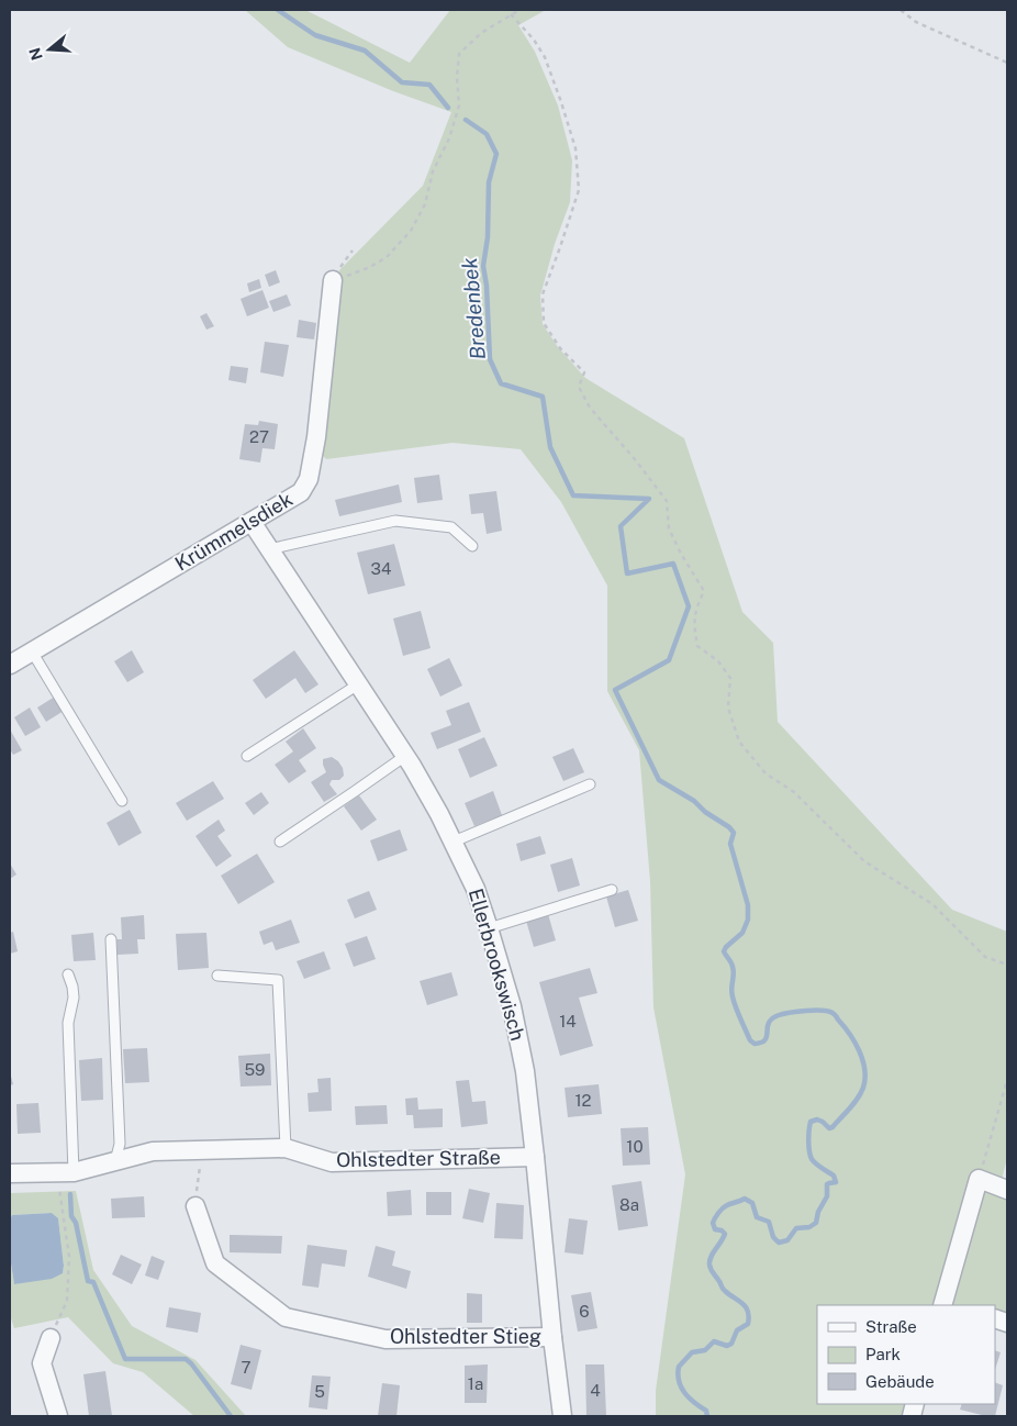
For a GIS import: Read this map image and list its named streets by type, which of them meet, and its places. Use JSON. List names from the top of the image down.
{
  "streets": {
    "street": [
      "Krümmelsdiek",
      "Ellerbrookswisch",
      "Ohlstedter Straße",
      "Ohlstedter Stieg"
    ]
  },
  "crossings": [
    ["Krümmelsdiek", "Ellerbrookswisch"],
    ["Ellerbrookswisch", "Ohlstedter Straße"],
    ["Ellerbrookswisch", "Ohlstedter Stieg"]
  ],
  "water": ["Bredenbek"],
  "house_numbers": [
    "27",
    "34",
    "14",
    "59",
    "12",
    "10",
    "8a",
    "6",
    "7",
    "1a",
    "4",
    "5"
  ],
  "legend": ["Straße", "Park", "Gebäude"],
  "north": "left"
}
